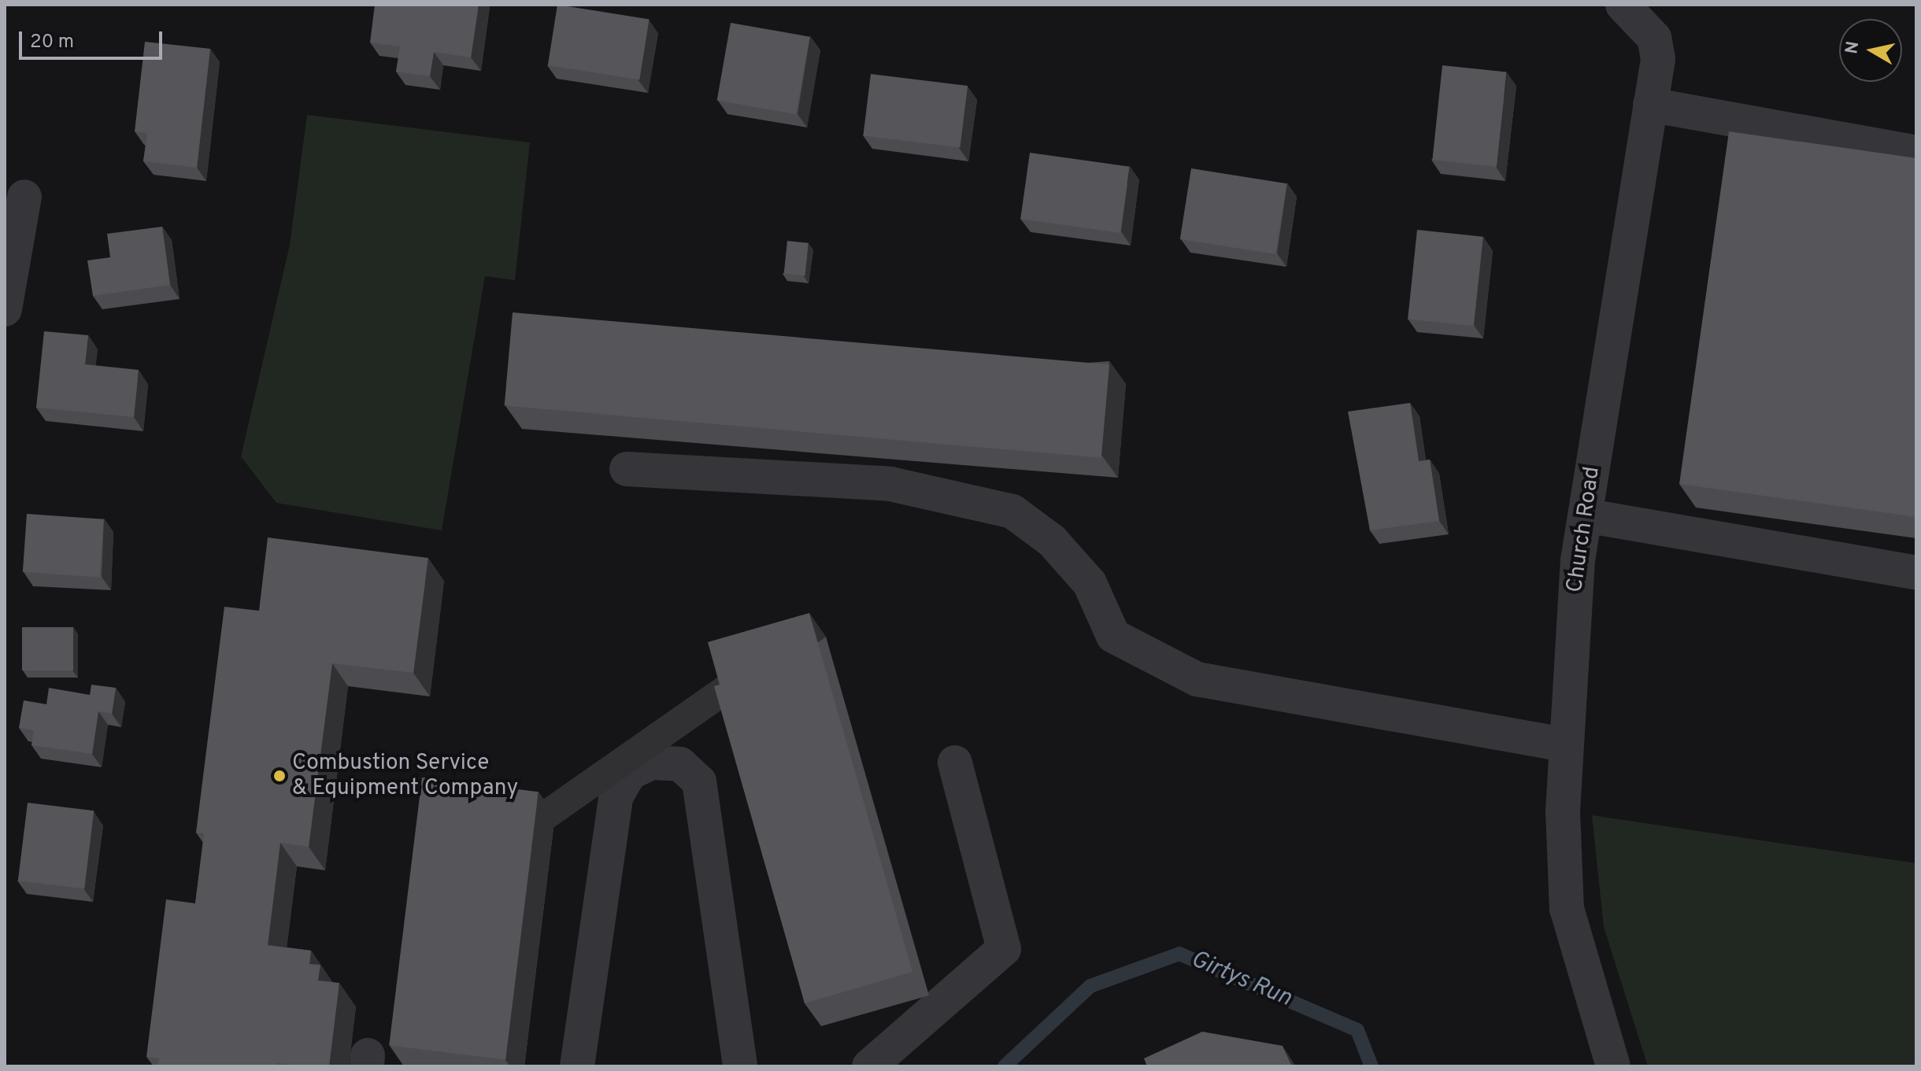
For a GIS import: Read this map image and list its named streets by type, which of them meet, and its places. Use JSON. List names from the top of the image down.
{
  "streets": {
    "street": ["Church Road"]
  },
  "water": ["Girtys Run"],
  "places": ["Combustion Service & Equipment Company"],
  "scale_bar": "20 m",
  "north": "left"
}
